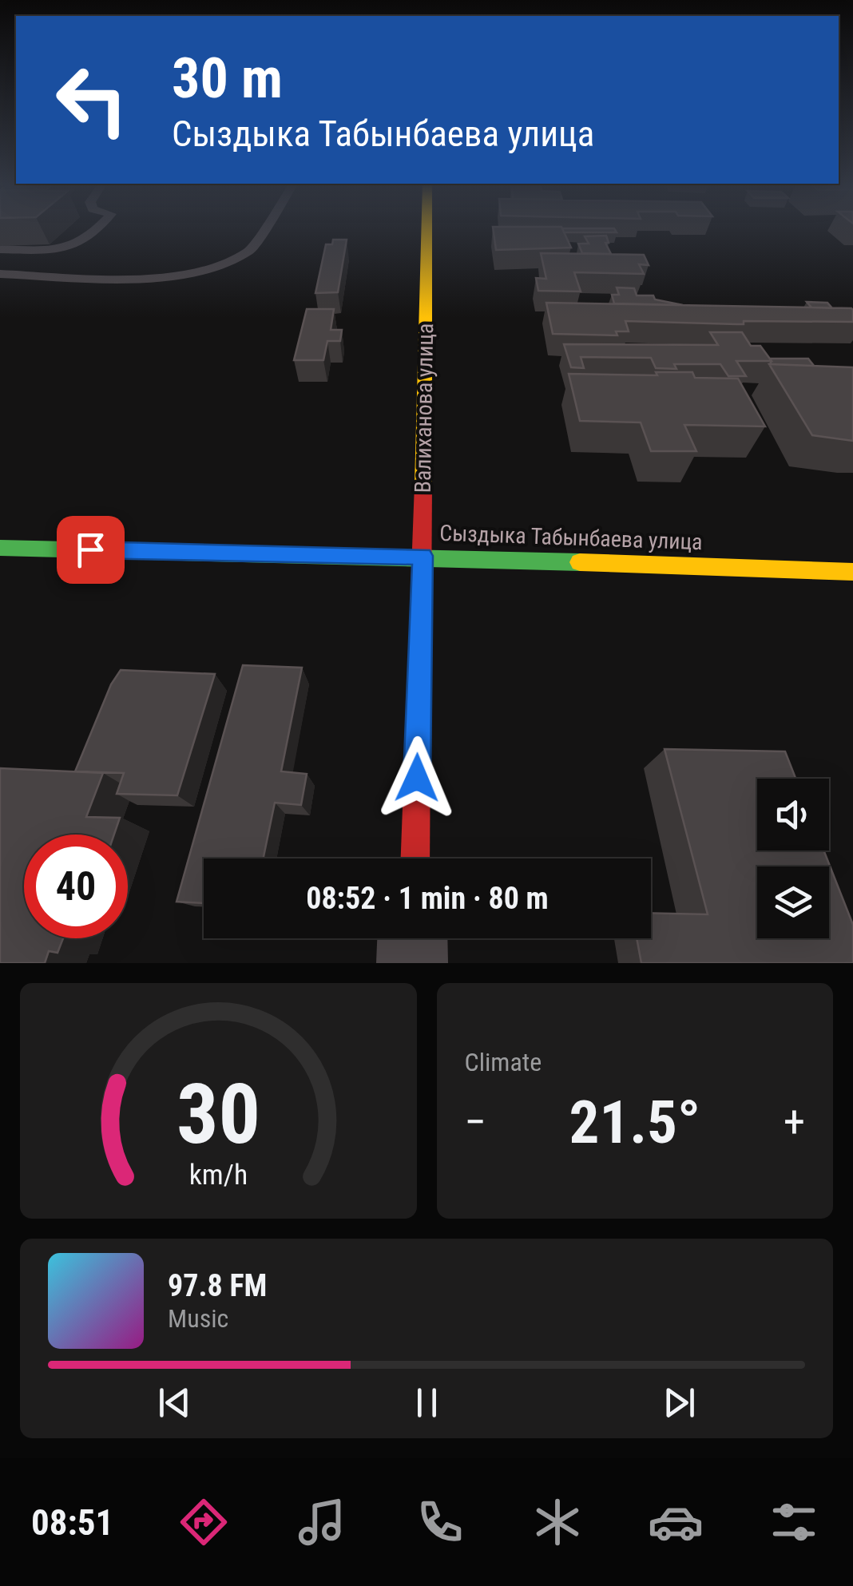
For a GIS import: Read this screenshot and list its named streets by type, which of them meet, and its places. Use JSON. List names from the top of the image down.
{
  "streets": {
    "street": ["Валиханова улица", "Сыздыка Табынбаева улица"]
  },
  "crossings": [
    ["Валиханова улица", "Сыздыка Табынбаева улица"]
  ],
  "page": {
    "turn": ["30 m", "Сыздыка Табынбаева улица"],
    "limit": "40",
    "trip": "08:52 · 1 min · 80 m",
    "tile": "Climate",
    "heat": ["−", "21.5°", "+"],
    "song": ["97.8 FM", "Music"],
    "tabs": "08:51",
    "gauge": ["30", "km/h"]
  }
}
